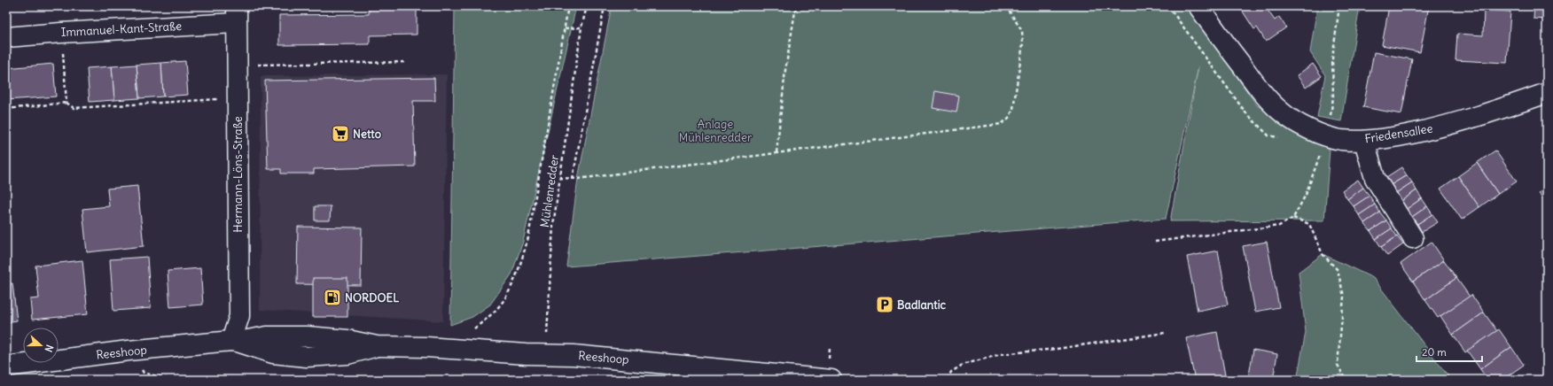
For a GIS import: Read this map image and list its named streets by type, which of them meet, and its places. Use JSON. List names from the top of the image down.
{
  "streets": {
    "street": [
      "Immanuel-Kant-Straße",
      "Friedensallee",
      "Hermann-Löns-Straße",
      "Reeshoop"
    ],
    "path": ["Mühlenredder"]
  },
  "crossings": [
    ["Immanuel-Kant-Straße", "Hermann-Löns-Straße"],
    ["Hermann-Löns-Straße", "Reeshoop"],
    ["Mühlenredder", "Reeshoop"]
  ],
  "parks": ["Anlage Mühlenredder"],
  "places": {
    "supermarket": ["Netto"],
    "fuel station": ["NORDOEL"],
    "parking": ["Badlantic"]
  },
  "scale_bar": "20 m",
  "north": "right"
}
